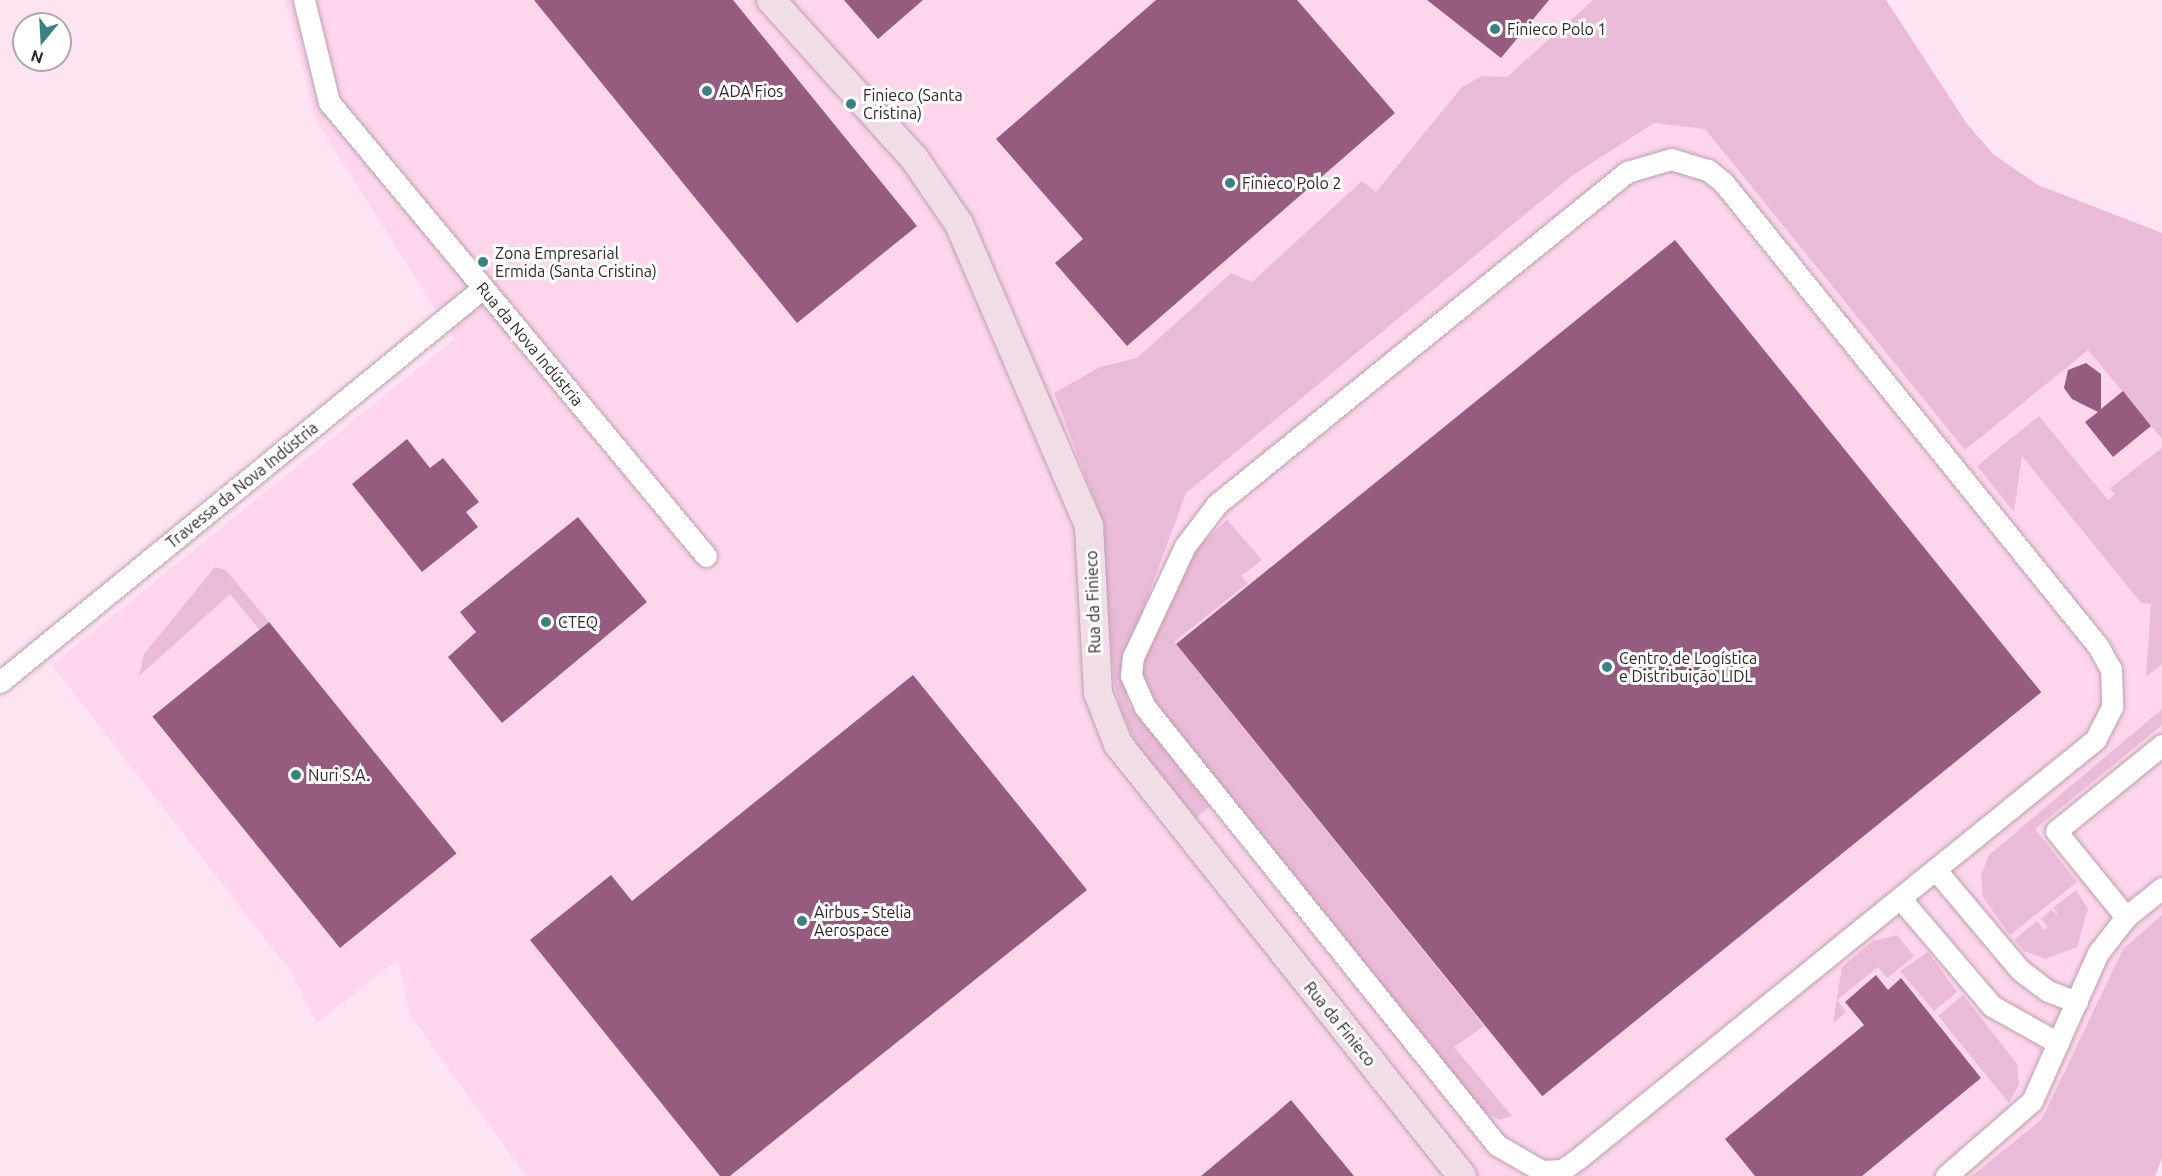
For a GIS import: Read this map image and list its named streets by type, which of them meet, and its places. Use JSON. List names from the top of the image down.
{
  "streets": {
    "street": ["Rua da Nova Indústria", "Travessa da Nova Indústria", "Rua da Finieco"]
  },
  "crossings": [
    ["Rua da Nova Indústria", "Travessa da Nova Indústria"]
  ],
  "places": [
    "Finieco Polo 1",
    "ADA Fios",
    "Finieco (Santa Cristina)",
    "Finieco Polo 2",
    "Zona Empresarial Ermida (Santa Cristina)",
    "CTEQ",
    "Centro de Logística e Distribuição LIDL",
    "Nuri S.A.",
    "Airbus - Stelia Aerospace"
  ],
  "north": "bottom"
}
